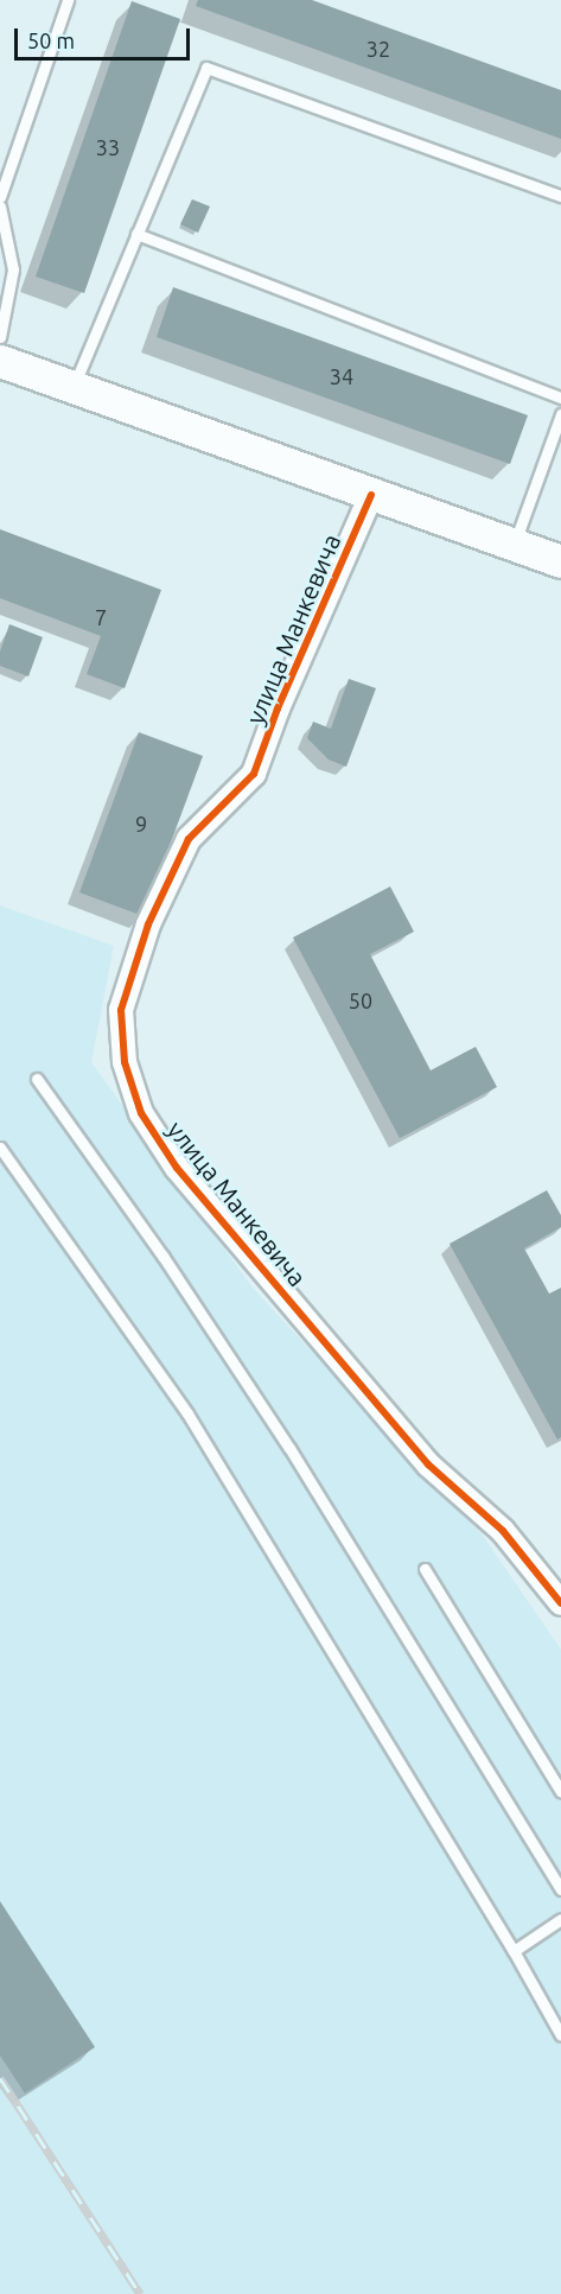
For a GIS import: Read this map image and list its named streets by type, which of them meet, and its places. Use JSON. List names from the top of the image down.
{
  "streets": {
    "street": ["улица Манкевича"]
  },
  "house_numbers": [
    "32",
    "33",
    "34",
    "7",
    "9",
    "50"
  ],
  "scale_bar": "50 m"
}
